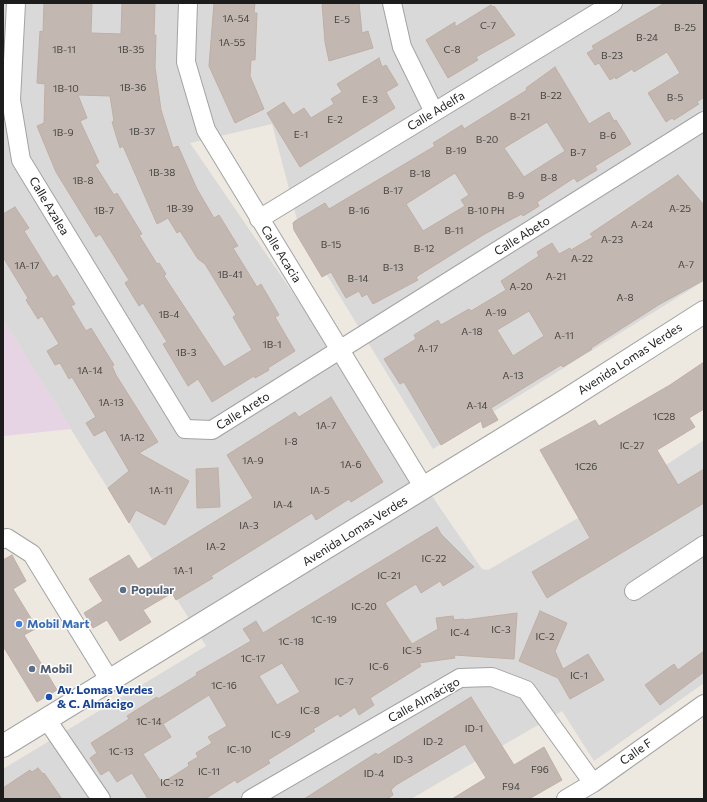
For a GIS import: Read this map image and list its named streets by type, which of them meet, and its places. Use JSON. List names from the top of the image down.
{
  "streets": {
    "street": [
      "Calle Adelfa",
      "Calle Azalea",
      "Calle Abeto",
      "Calle Acacia",
      "Avenida Lomas Verdes",
      "Calle Areto",
      "Calle Almácigo",
      "Calle F"
    ]
  },
  "crossings": [
    ["Calle Adelfa", "Calle Acacia"],
    ["Calle Azalea", "Calle Areto"],
    ["Calle Abeto", "Calle Acacia"],
    ["Calle Abeto", "Calle Areto"],
    ["Calle Acacia", "Avenida Lomas Verdes"],
    ["Calle Acacia", "Calle Areto"],
    ["Calle Almácigo", "Calle F"]
  ],
  "places": [
    "Popular",
    "Mobil Mart",
    "Mobil",
    "Av. Lomas Verdes & C. Almácigo"
  ],
  "house_numbers": [
    "1A-54",
    "E-5",
    "C-7",
    "B-25",
    "B-24",
    "1A-55",
    "1B-11",
    "1B-35",
    "C-8",
    "B-23",
    "1B-36",
    "1B-10",
    "B-22",
    "B-5",
    "E-3",
    "B-21",
    "E-2",
    "1B-37",
    "1B-9",
    "E-1",
    "B-6",
    "B-20",
    "B-19",
    "B-7",
    "1B-38",
    "B-18",
    "B-8",
    "1B-8",
    "B-17",
    "B-9",
    "1B-39",
    "A-25",
    "1B-7",
    "B-16",
    "B-10 PH",
    "A-24",
    "B-11",
    "A-23",
    "B-15",
    "B-12",
    "A-22",
    "A-7",
    "1A-17",
    "B-13",
    "1B-41",
    "A-21",
    "B-14",
    "A-20",
    "A-8",
    "A-19",
    "1B-4",
    "A-18",
    "A-11",
    "1B-1",
    "A-17",
    "1B-3",
    "1A-14",
    "A-13",
    "1A-13",
    "A-14",
    "1C28",
    "1A-7",
    "1A-12",
    "I-8",
    "IC-27",
    "1A-9",
    "1A-6",
    "1C26",
    "1A-11",
    "IA-5",
    "IA-4",
    "IA-3",
    "IA-2",
    "IC-22",
    "1A-1",
    "IC-21",
    "IC-20",
    "1C-19",
    "IC-3",
    "IC-4",
    "IC-2",
    "1C-18",
    "IC-5",
    "1C-17",
    "IC-6",
    "IC-1",
    "IC-7",
    "1C-16",
    "IC-8",
    "1C-14",
    "ID-1",
    "IC-9",
    "ID-2",
    "IC-10",
    "1C-13",
    "ID-3",
    "F96",
    "IC-11",
    "ID-4",
    "IC-12",
    "F94"
  ]
}
